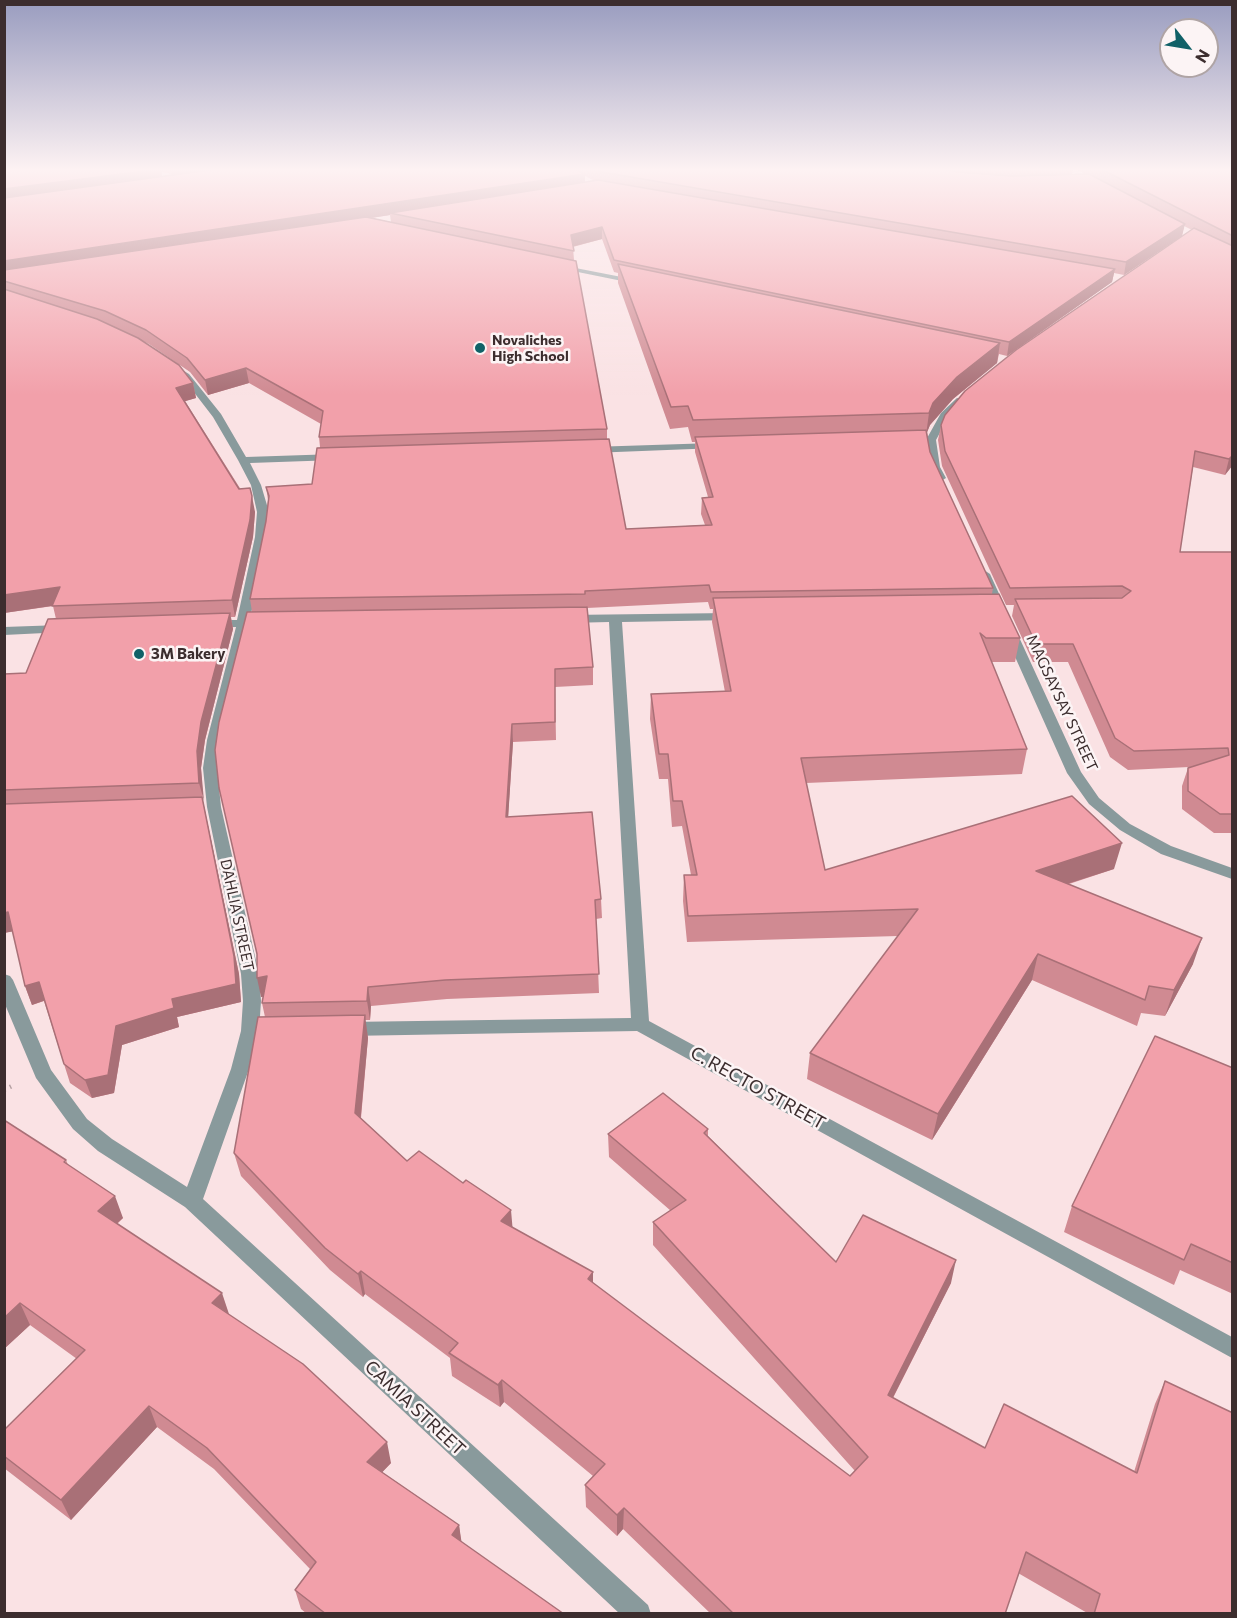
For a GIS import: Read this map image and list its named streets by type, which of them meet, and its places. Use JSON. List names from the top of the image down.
{
  "streets": {
    "street": [
      "MAGSAYSAY STREET",
      "DAHLIA STREET",
      "C. RECTO STREET",
      "CAMIA STREET"
    ]
  },
  "crossings": [
    ["DAHLIA STREET", "CAMIA STREET"]
  ],
  "places": ["Novaliches High School", "3M Bakery"],
  "north": "bottom right"
}
